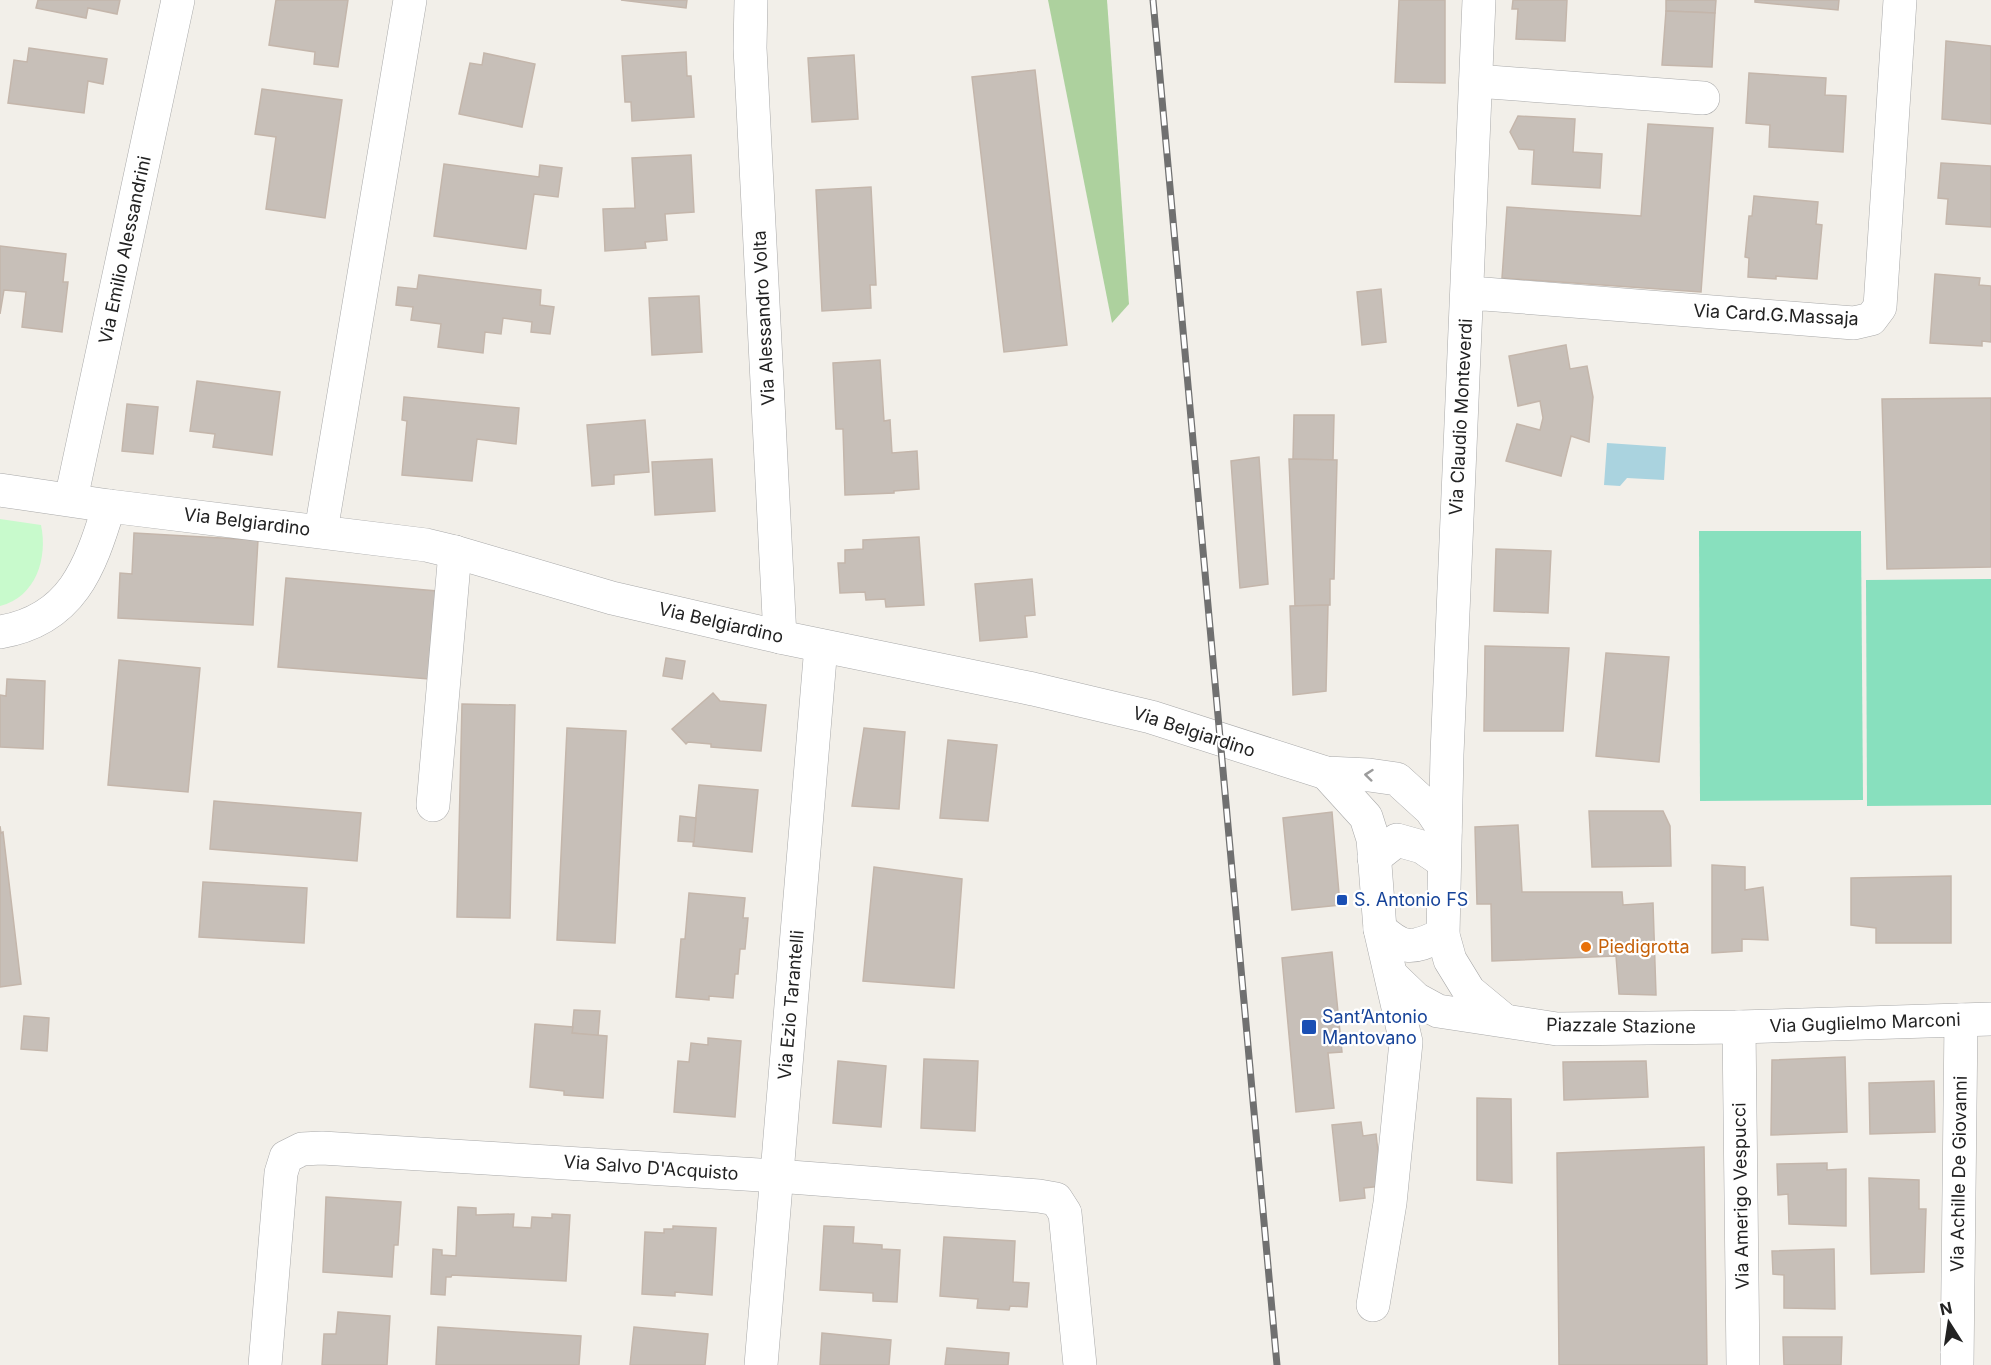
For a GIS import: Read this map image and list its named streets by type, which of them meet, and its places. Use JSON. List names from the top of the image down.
{
  "streets": {
    "street": [
      "Via Emilio Alessandrini",
      "Via Card.G.Massaja",
      "Via Alessandro Volta",
      "Via Claudio Monteverdi",
      "Via Belgiardino",
      "Via Ezio Tarantelli",
      "Via Guglielmo Marconi",
      "Piazzale Stazione",
      "Via Salvo D'Acquisto",
      "Via Achille De Giovanni",
      "Via Amerigo Vespucci"
    ]
  },
  "crossings": [
    ["Via Emilio Alessandrini", "Via Belgiardino"],
    ["Via Card.G.Massaja", "Via Claudio Monteverdi"],
    ["Via Alessandro Volta", "Via Belgiardino"],
    ["Via Belgiardino", "Via Ezio Tarantelli"],
    ["Via Ezio Tarantelli", "Via Salvo D'Acquisto"],
    ["Via Guglielmo Marconi", "Piazzale Stazione"],
    ["Via Guglielmo Marconi", "Via Achille De Giovanni"],
    ["Via Guglielmo Marconi", "Via Amerigo Vespucci"],
    ["Piazzale Stazione", "Via Amerigo Vespucci"]
  ],
  "places": {
    "transit": ["S. Antonio FS", "Sant’Antonio Mantovano"],
    "other": ["Piedigrotta"]
  },
  "north": "top"
}
